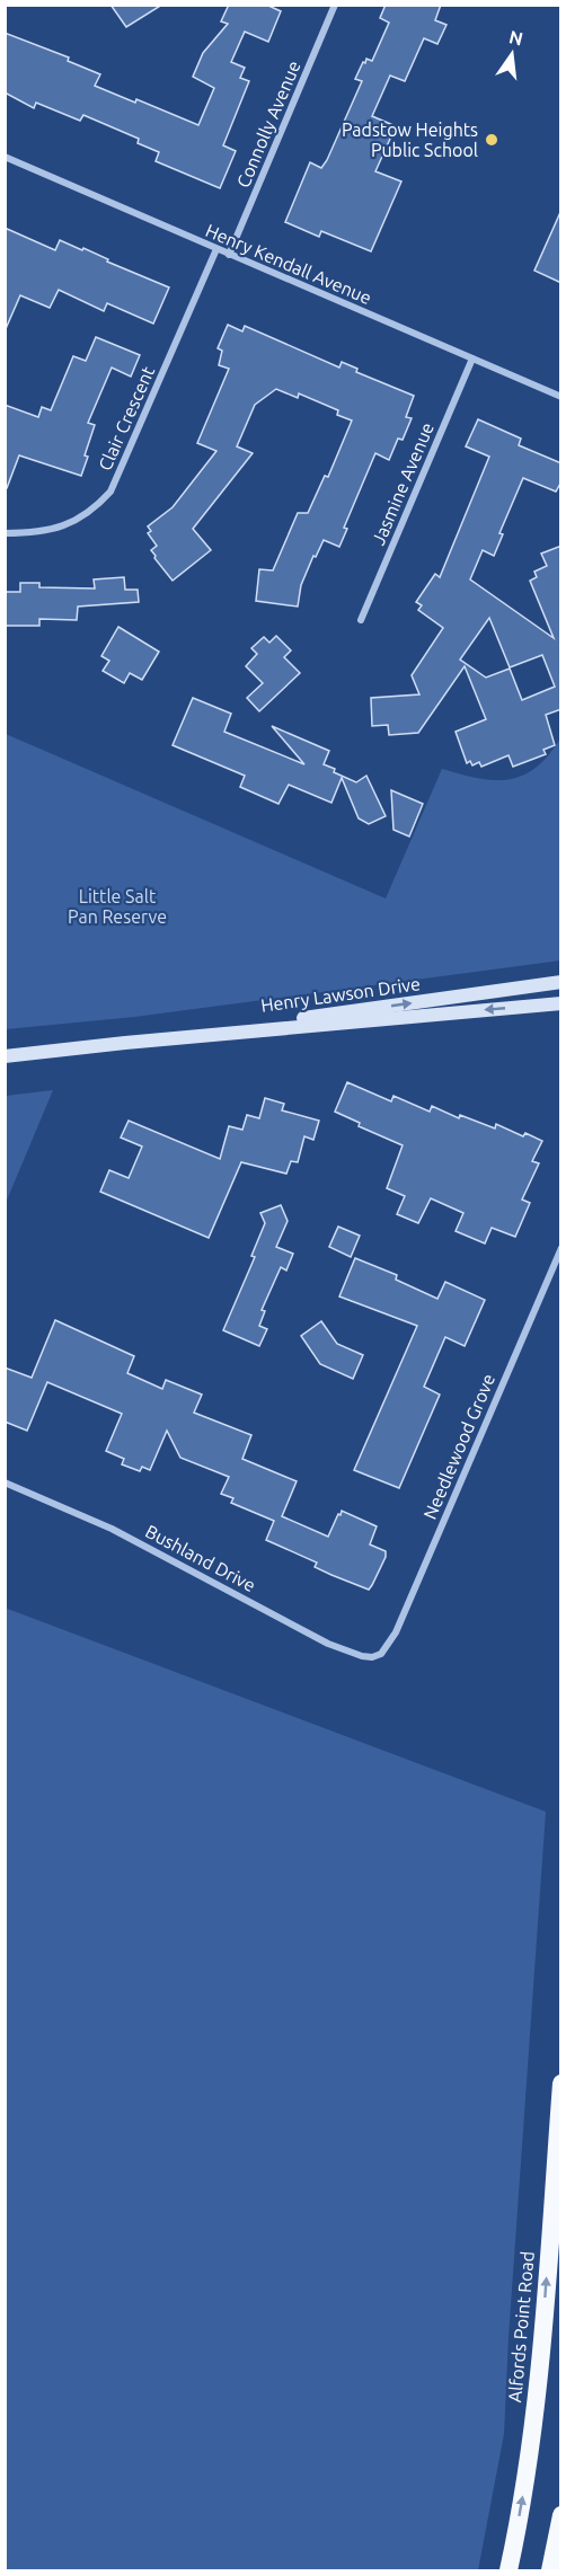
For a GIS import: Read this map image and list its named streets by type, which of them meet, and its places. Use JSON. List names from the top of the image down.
{
  "streets": {
    "highway": ["Alfords Point Road"],
    "main road": ["Henry Lawson Drive"],
    "street": [
      "Connolly Avenue",
      "Henry Kendall Avenue",
      "Clair Crescent",
      "Jasmine Avenue",
      "Needlewood Grove",
      "Bushland Drive"
    ]
  },
  "crossings": [
    ["Connolly Avenue", "Henry Kendall Avenue"],
    ["Henry Kendall Avenue", "Clair Crescent"],
    ["Henry Kendall Avenue", "Jasmine Avenue"],
    ["Needlewood Grove", "Bushland Drive"]
  ],
  "one_way": ["Alfords Point Road"],
  "parks": ["Little Salt Pan Reserve"],
  "places": ["Padstow Heights Public School"],
  "north": "top"
}
